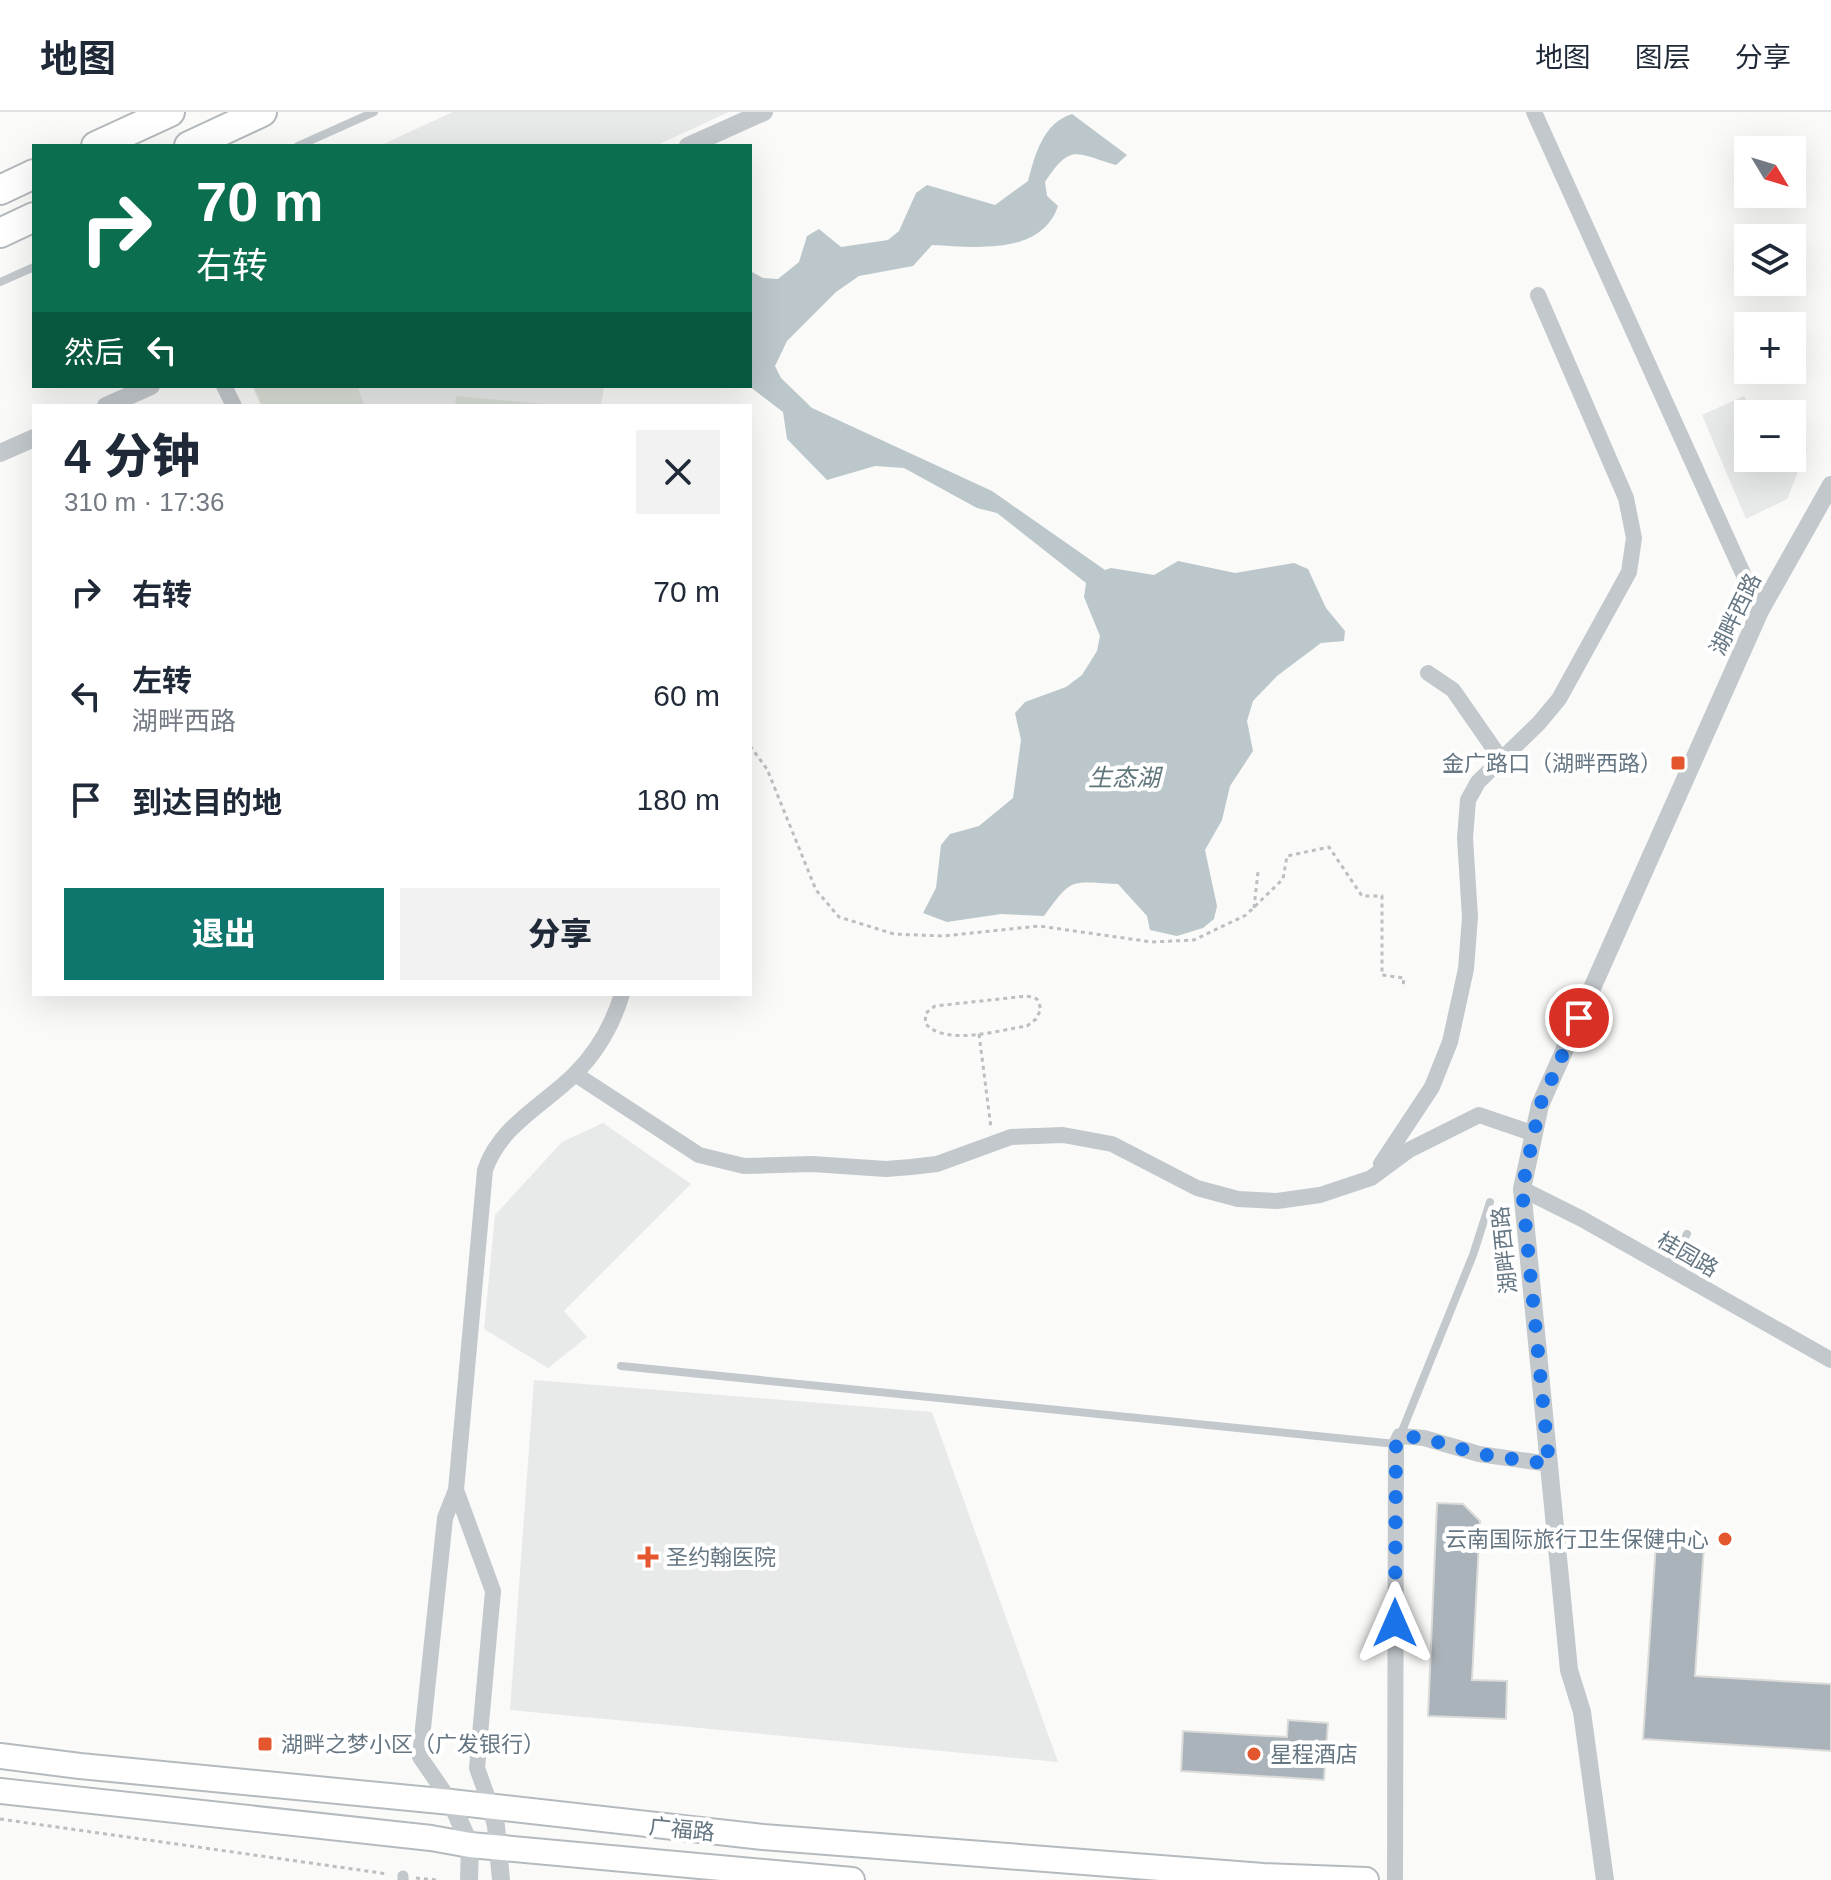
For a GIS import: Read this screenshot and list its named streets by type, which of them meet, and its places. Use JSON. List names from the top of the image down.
{
  "streets": {
    "main road": ["广福路"],
    "street": ["湖畔西路", "桂园路"]
  },
  "crossings": [
    ["湖畔西路", "桂园路"]
  ],
  "water": ["生态湖"],
  "places": {
    "transit": ["金广路口（湖畔西路）", "湖畔之梦小区（广发银行）"],
    "other": ["云南国际旅行卫生保健中心", "星程酒店"],
    "health": ["圣约翰医院"]
  },
  "north": "bottom right",
  "page": {
    "header": "地图",
    "nav": ["地图", "图层", "分享"],
    "map_buttons": ["+", "−"],
    "turn": ["70 m", "右转"],
    "then": "然后",
    "heading": ["4 分钟", "310 m · 17:36"],
    "list": [
      {
        "name": "右转",
        "value": "70 m"
      },
      {
        "name": "左转",
        "note": "湖畔西路",
        "value": "60 m"
      },
      {
        "name": "到达目的地",
        "value": "180 m"
      }
    ],
    "buttons": ["退出", "分享"]
  }
}
